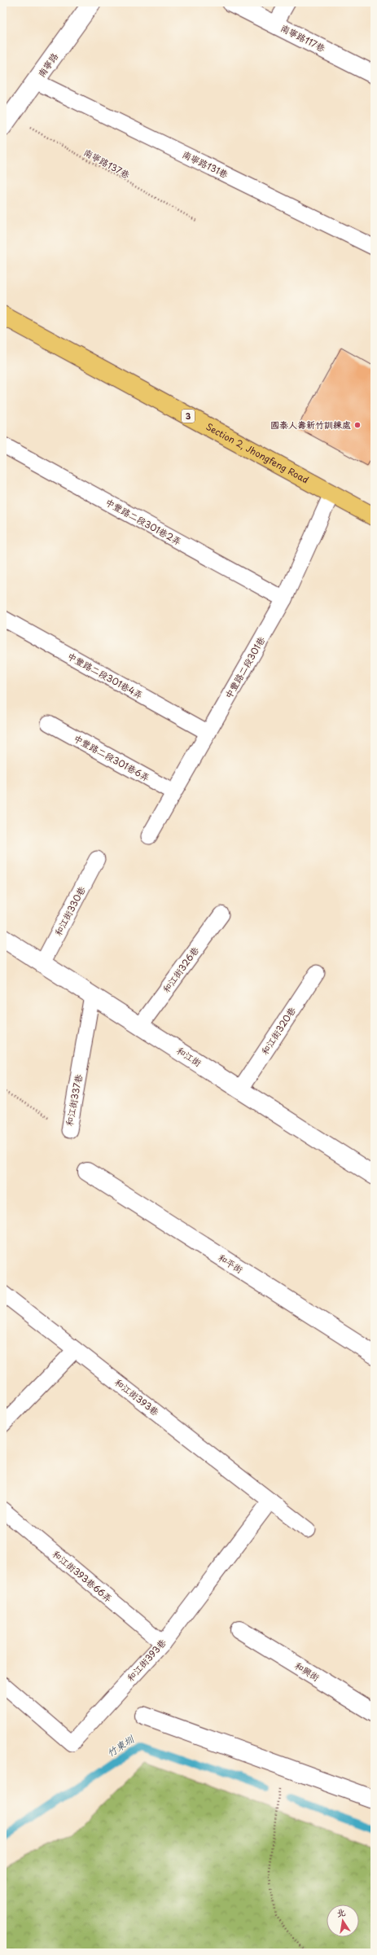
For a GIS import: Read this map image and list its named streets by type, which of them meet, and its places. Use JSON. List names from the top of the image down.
{
  "streets": {
    "main road": ["3", "Section 2, Jhongfeng Road"],
    "street": [
      "南寧路117巷",
      "南寧路",
      "和江街",
      "和平街",
      "和興街"
    ],
    "lane": [
      "南寧路131巷",
      "中豐路二段301巷2弄",
      "中豐路二段301巷",
      "中豐路二段301巷4弄",
      "中豐路二段301巷6弄",
      "和江街330巷",
      "和江街326巷",
      "和江街320巷",
      "和江街337巷",
      "和江街393巷",
      "和江街393巷66弄"
    ],
    "path": ["南寧路137巷"]
  },
  "crossings": [
    ["南寧路", "南寧路137巷"],
    ["南寧路", "南寧路131巷"],
    ["Section 2, Jhongfeng Road", "中豐路二段301巷"],
    ["中豐路二段301巷2弄", "中豐路二段301巷"],
    ["中豐路二段301巷", "中豐路二段301巷4弄"],
    ["中豐路二段301巷", "中豐路二段301巷6弄"],
    ["和江街330巷", "和江街"],
    ["和江街326巷", "和江街"],
    ["和江街320巷", "和江街"],
    ["和江街", "和江街337巷"],
    ["和江街393巷", "和江街393巷66弄"]
  ],
  "water": ["竹東圳"],
  "places": ["國泰人壽新竹訓練處"],
  "north": "top"
}
